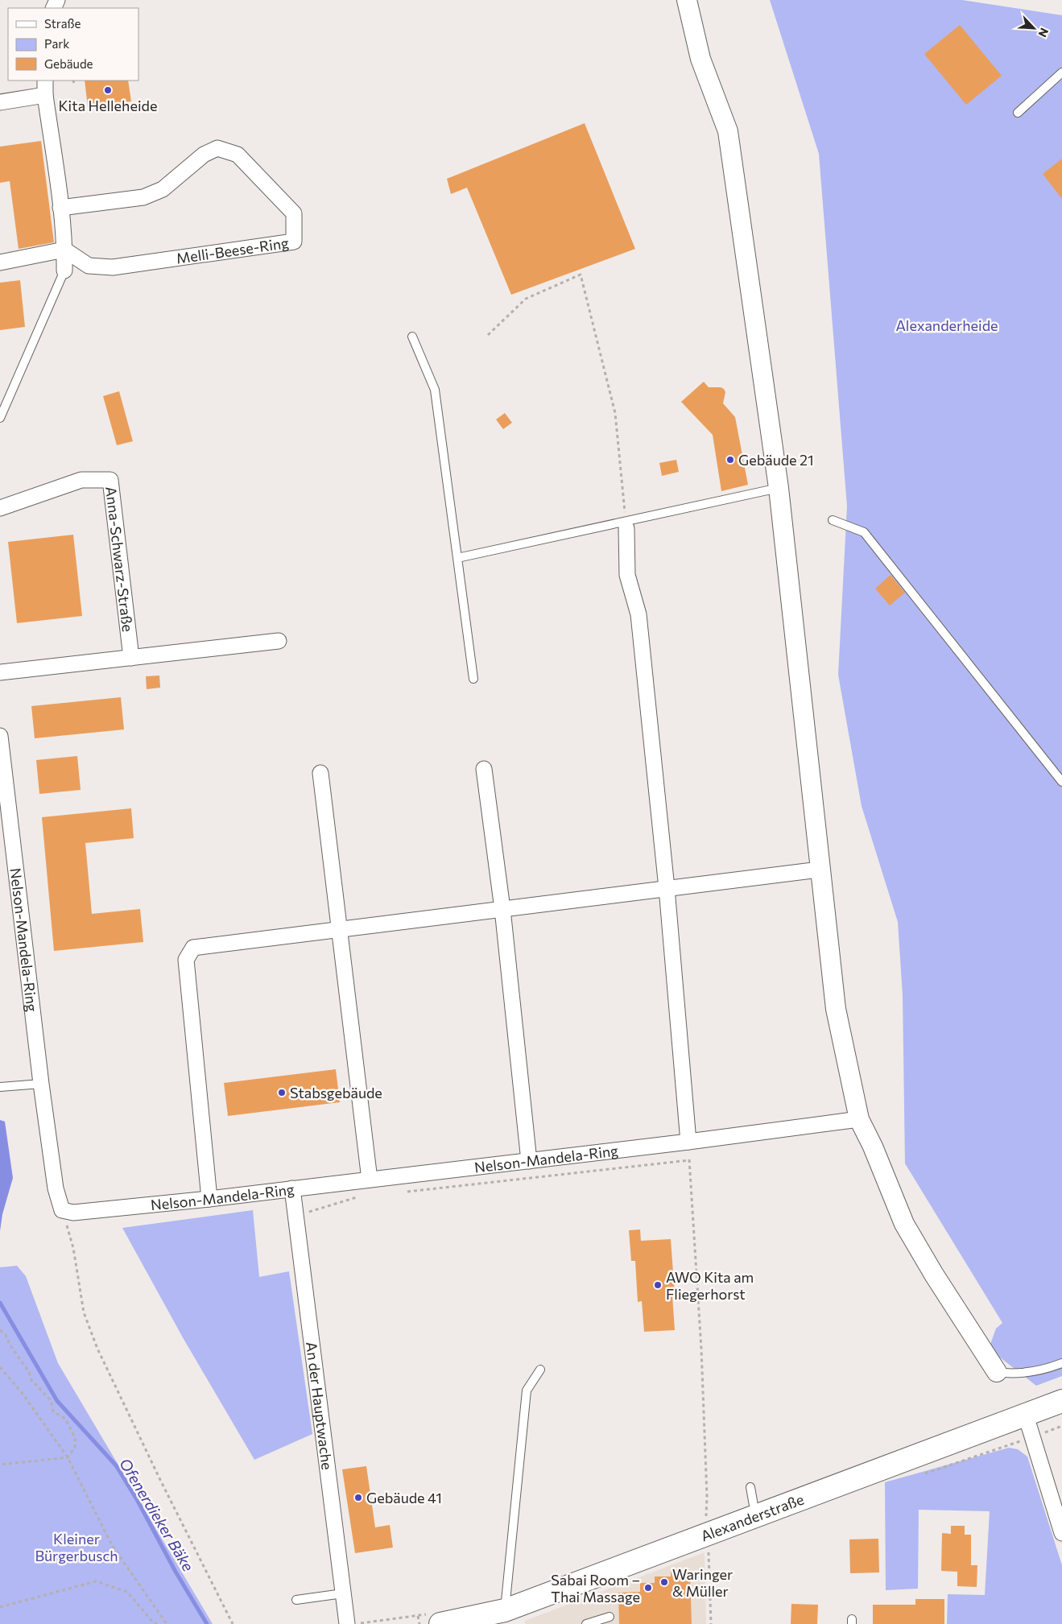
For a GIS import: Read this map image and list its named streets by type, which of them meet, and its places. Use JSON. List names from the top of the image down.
{
  "streets": {
    "main road": ["Alexanderstraße"],
    "street": [
      "Melli-Beese-Ring",
      "Anna-Schwarz-Straße",
      "Nelson-Mandela-Ring",
      "An der Hauptwache"
    ]
  },
  "crossings": [
    ["Nelson-Mandela-Ring", "An der Hauptwache"]
  ],
  "water": ["Ofenerdieker Bäke"],
  "parks": ["Alexanderheide", "Kleiner Bürgerbusch"],
  "places": [
    "Kita Helleheide",
    "Gebäude 21",
    "Stabsgebäude",
    "AWO Kita am Fliegerhorst",
    "Gebäude 41",
    "Waringer & Müller",
    "Sabai Room – Thai Massage"
  ],
  "legend": ["Straße", "Park", "Gebäude"],
  "north": "bottom right"
}
